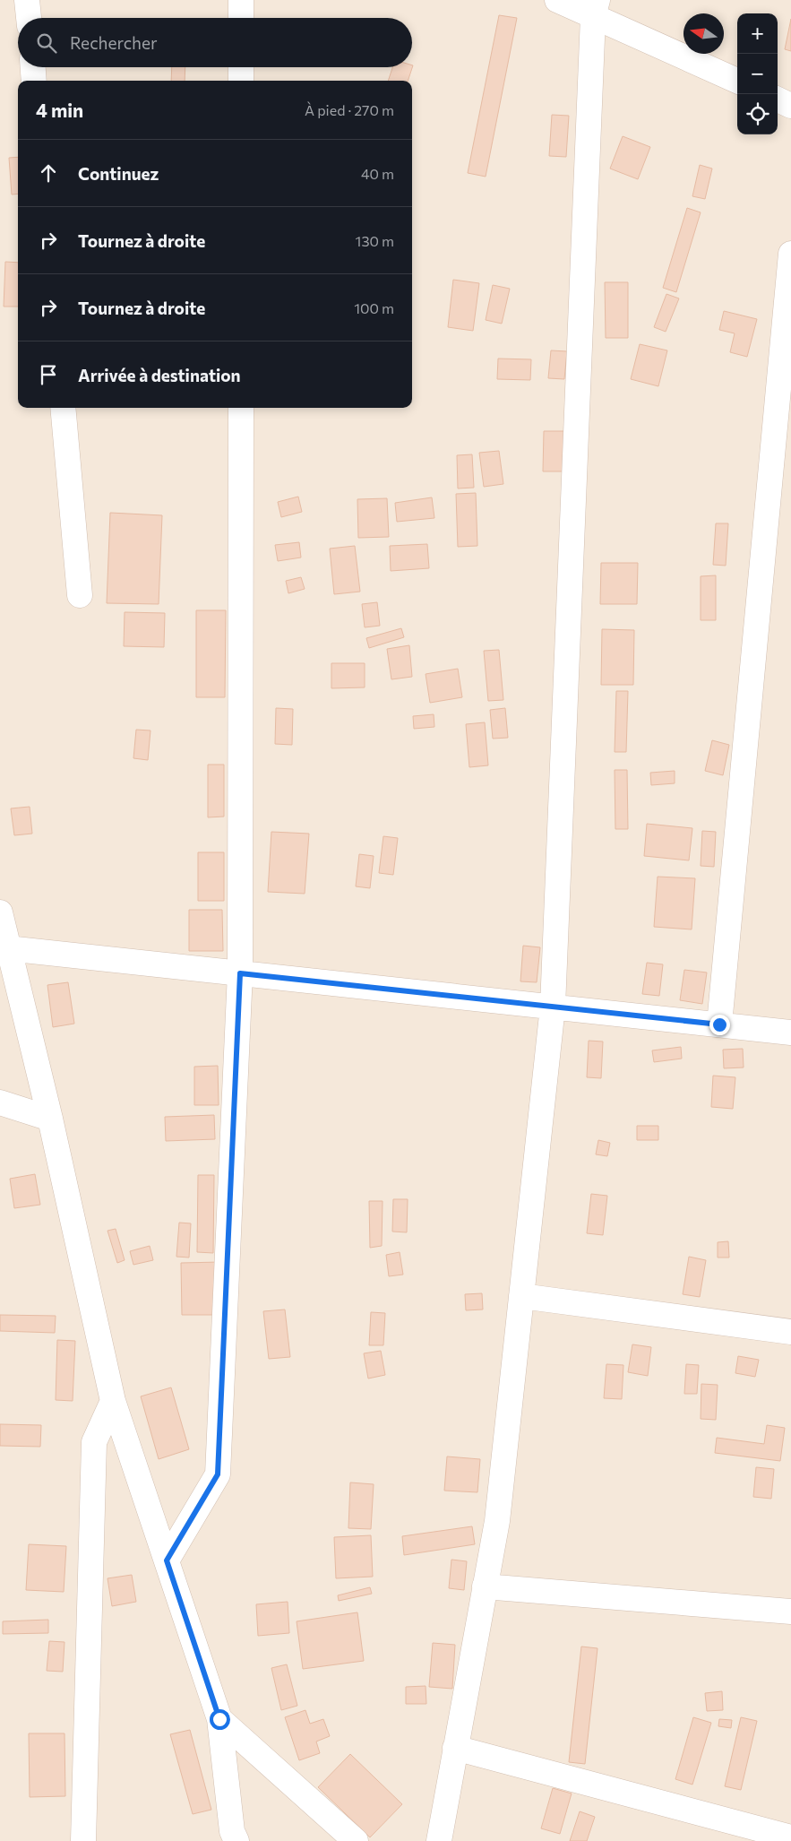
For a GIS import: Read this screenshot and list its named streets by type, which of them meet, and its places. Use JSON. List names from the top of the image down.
{
  "north": "left",
  "page": {
    "map_buttons": ["+", "−"],
    "search": "Rechercher",
    "heading": ["4 min", "À pied · 270 m"],
    "list": [
      ["Continuez", "40 m"],
      ["Tournez à droite", "130 m"],
      ["Tournez à droite", "100 m"],
      "Arrivée à destination"
    ]
  }
}
